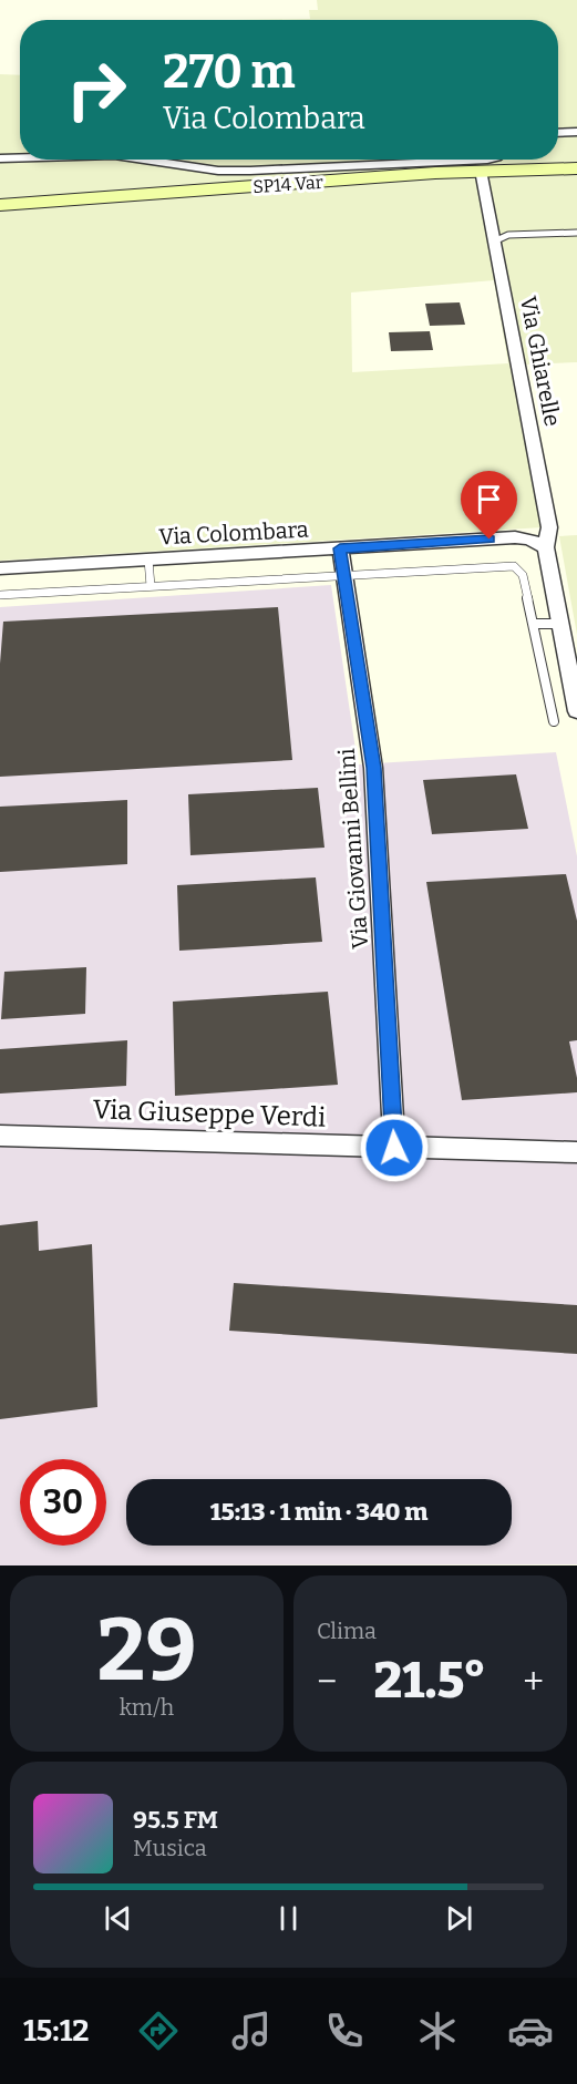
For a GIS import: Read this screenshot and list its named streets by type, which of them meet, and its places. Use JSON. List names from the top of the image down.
{
  "streets": {
    "main road": ["SP14 Var"],
    "street": [
      "Via Ghiarelle",
      "Via Colombara",
      "Via Giovanni Bellini",
      "Via Giuseppe Verdi"
    ]
  },
  "crossings": [
    ["Via Ghiarelle", "Via Colombara"],
    ["Via Colombara", "Via Giovanni Bellini"],
    ["Via Giovanni Bellini", "Via Giuseppe Verdi"]
  ],
  "page": {
    "turn": ["270 m", "Via Colombara"],
    "limit": "30",
    "trip": "15:13 · 1 min · 340 m",
    "tile": [
      ["29", "km/h"],
      "Clima"
    ],
    "heat": ["−", "21.5°", "+"],
    "song": ["95.5 FM", "Musica"],
    "tabs": "15:12"
  }
}
